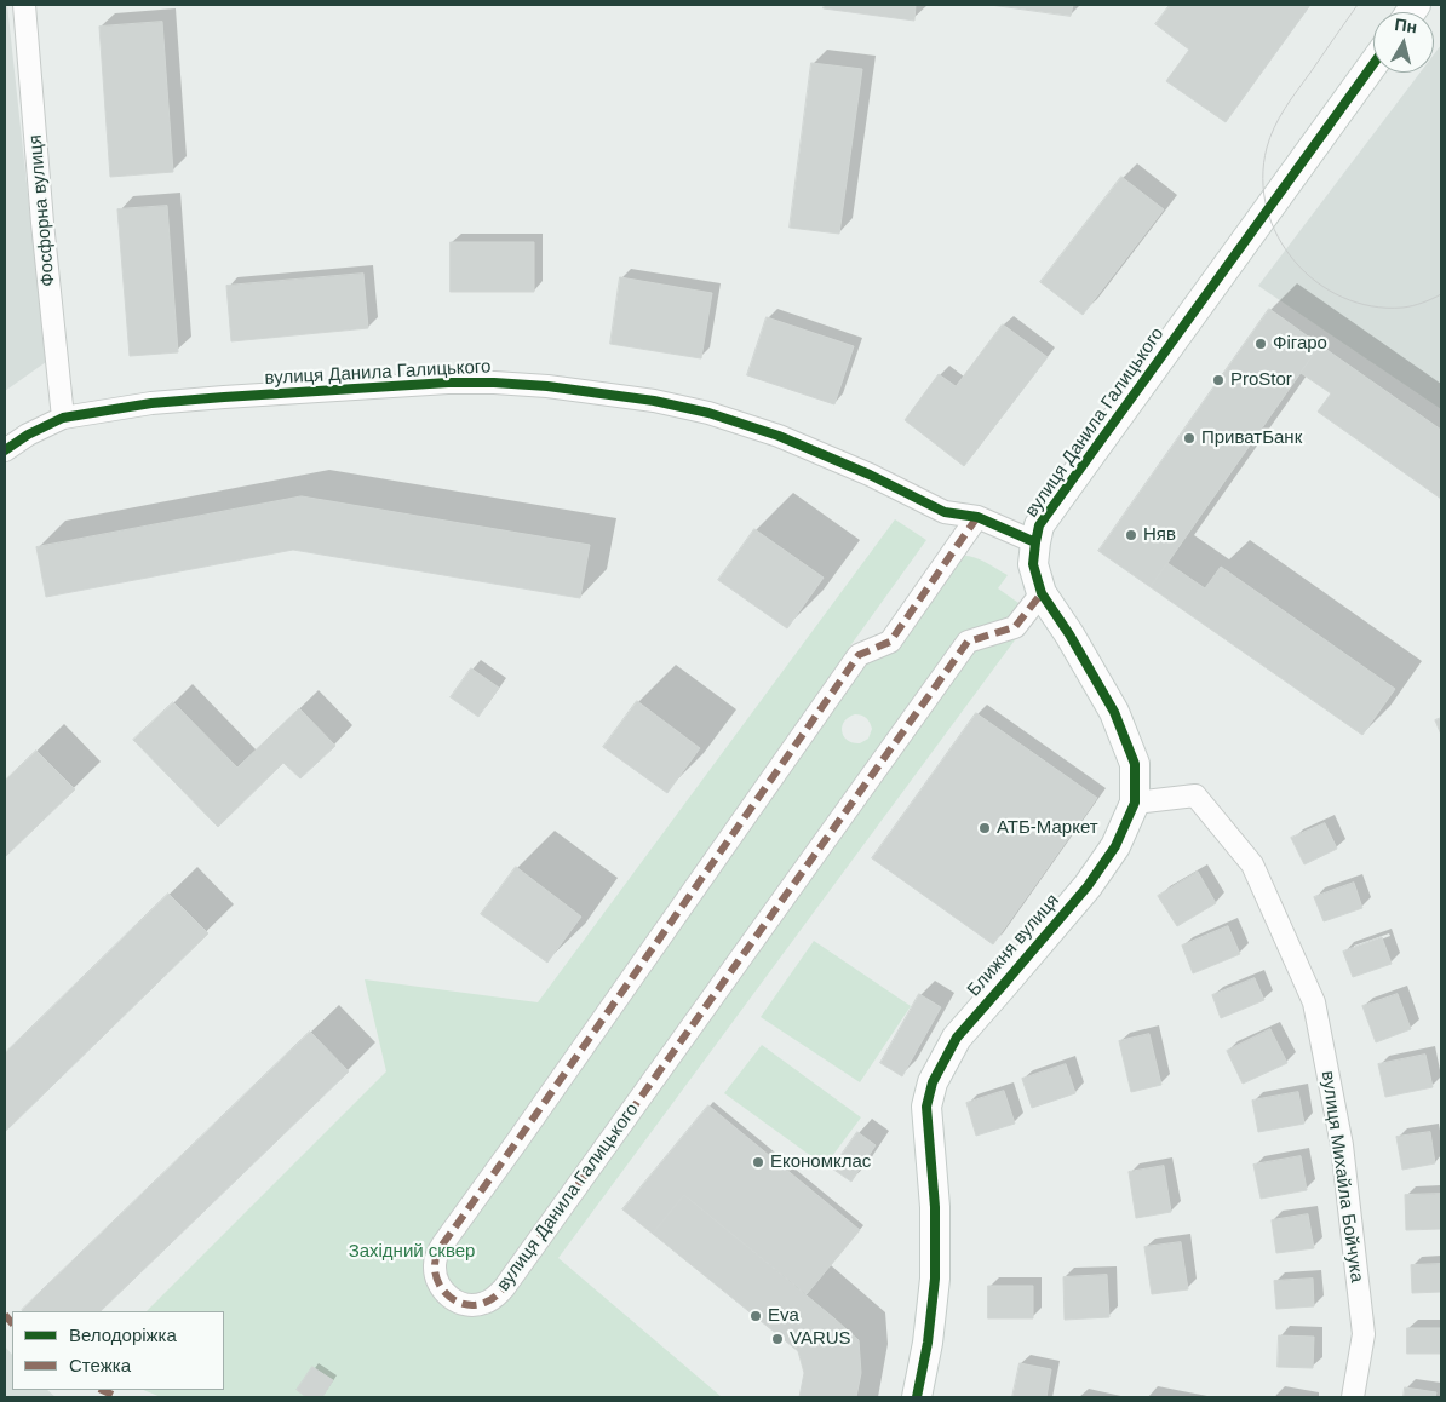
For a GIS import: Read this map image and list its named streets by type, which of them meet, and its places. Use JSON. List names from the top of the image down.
{
  "streets": {
    "street": [
      "Фосфорна вулиця",
      "вулиця Данила Галицького",
      "Ближня вулиця",
      "вулиця Михайла Бойчука"
    ]
  },
  "crossings": [
    ["Фосфорна вулиця", "вулиця Данила Галицького"],
    ["вулиця Данила Галицького", "Ближня вулиця"],
    ["Ближня вулиця", "вулиця Михайла Бойчука"]
  ],
  "parks": ["Західний сквер"],
  "places": [
    "Фігаро",
    "ProStor",
    "ПриватБанк",
    "Няв",
    "АТБ-Маркет",
    "Економклас",
    "Eva",
    "VARUS"
  ],
  "legend": ["Велодоріжка", "Стежка"],
  "north": "top"
}
